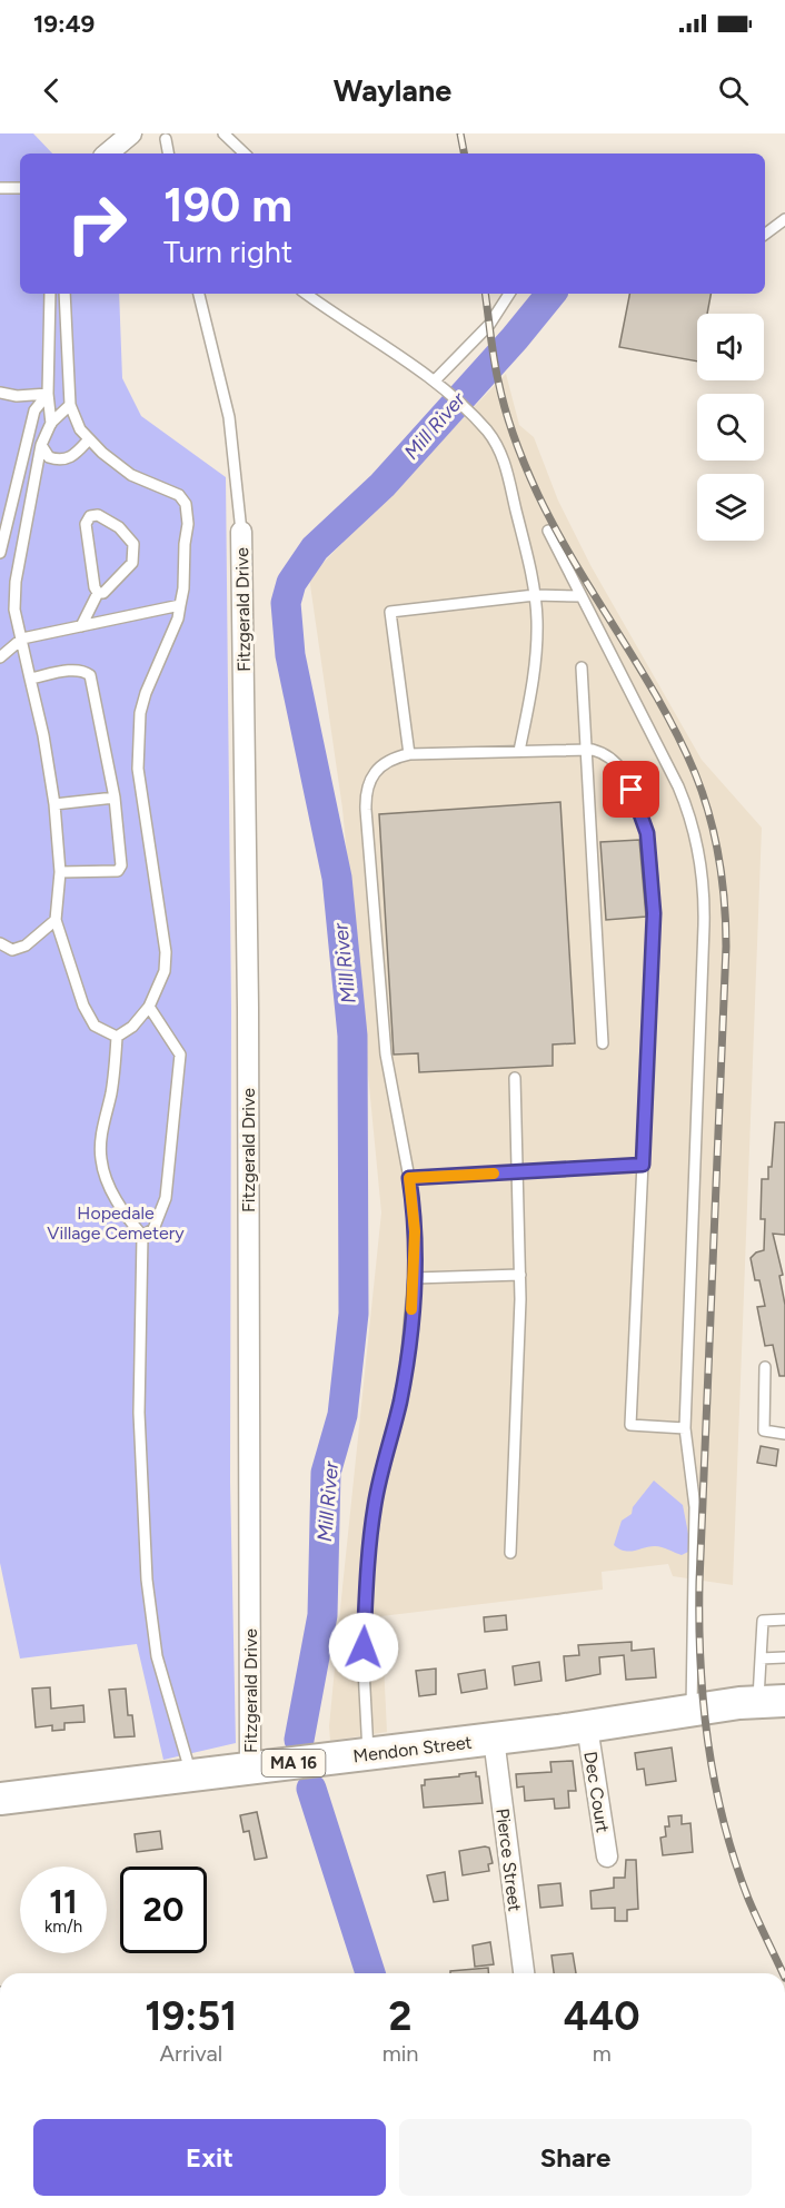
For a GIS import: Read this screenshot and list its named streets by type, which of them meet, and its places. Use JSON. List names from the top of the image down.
{
  "streets": {
    "main road": ["Mendon Street", "MA 16"],
    "street": ["Fitzgerald Drive", "Dec Court", "Pierce Street"]
  },
  "crossings": [
    ["Fitzgerald Drive", "Mendon Street"],
    ["Mendon Street", "Dec Court"],
    ["Mendon Street", "Pierce Street"]
  ],
  "water": ["Mill River"],
  "parks": ["Hopedale Village Cemetery"],
  "page": {
    "status": "19:49",
    "header": "Waylane",
    "turn": ["190 m", "Turn right"],
    "speed": "11 km/h",
    "limit": "20",
    "eta": [
      "19:51",
      "Arrival",
      "2",
      "min",
      "440",
      "m"
    ],
    "buttons": ["Exit", "Share"]
  }
}
